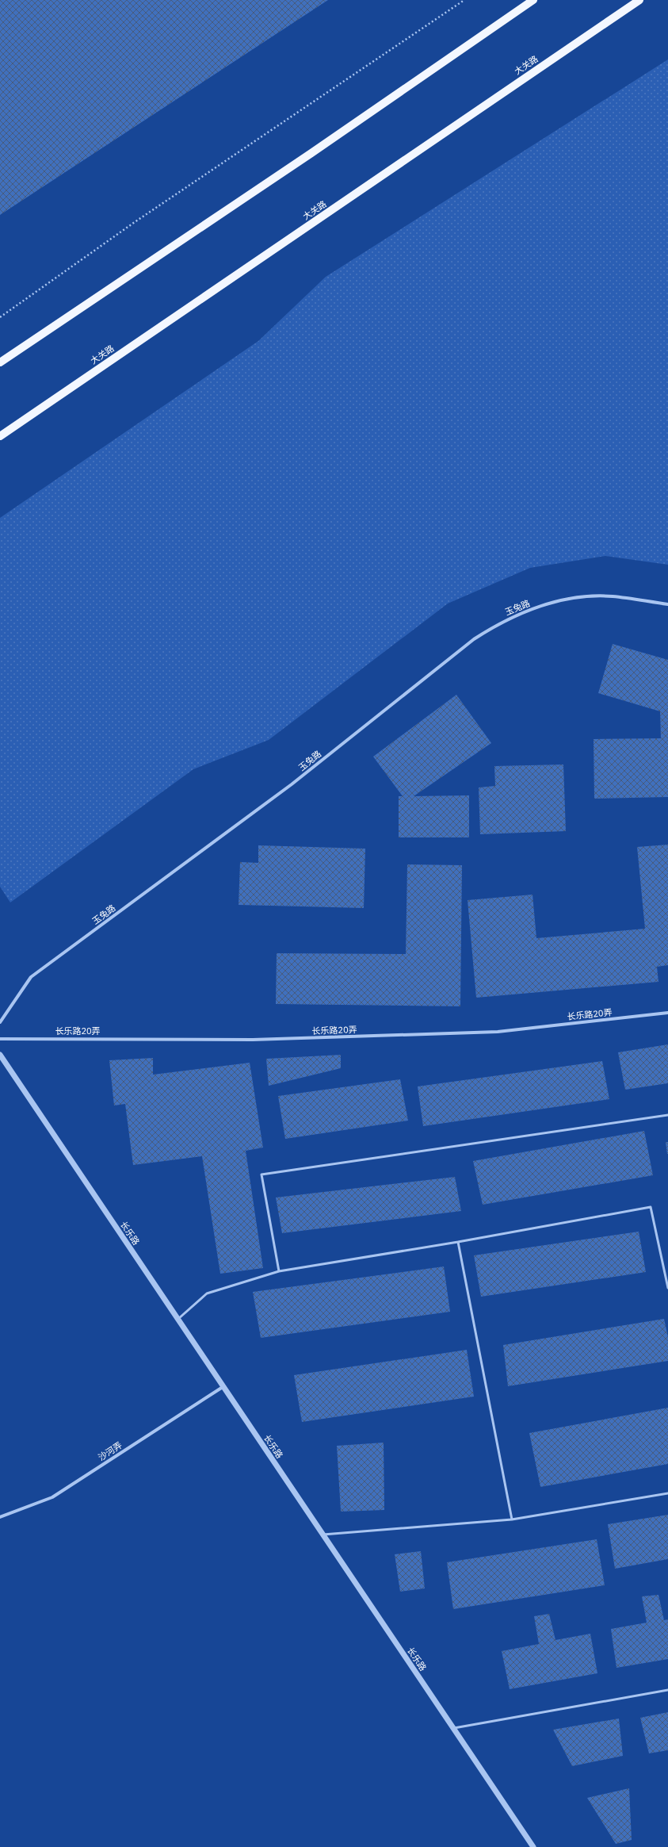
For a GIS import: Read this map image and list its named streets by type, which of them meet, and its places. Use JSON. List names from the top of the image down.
{
  "streets": {
    "main road": ["大关路"],
    "street": [
      "玉兔路",
      "长乐路20弄",
      "长乐路",
      "沙河弄"
    ]
  },
  "crossings": [
    ["长乐路", "沙河弄"]
  ]
}
